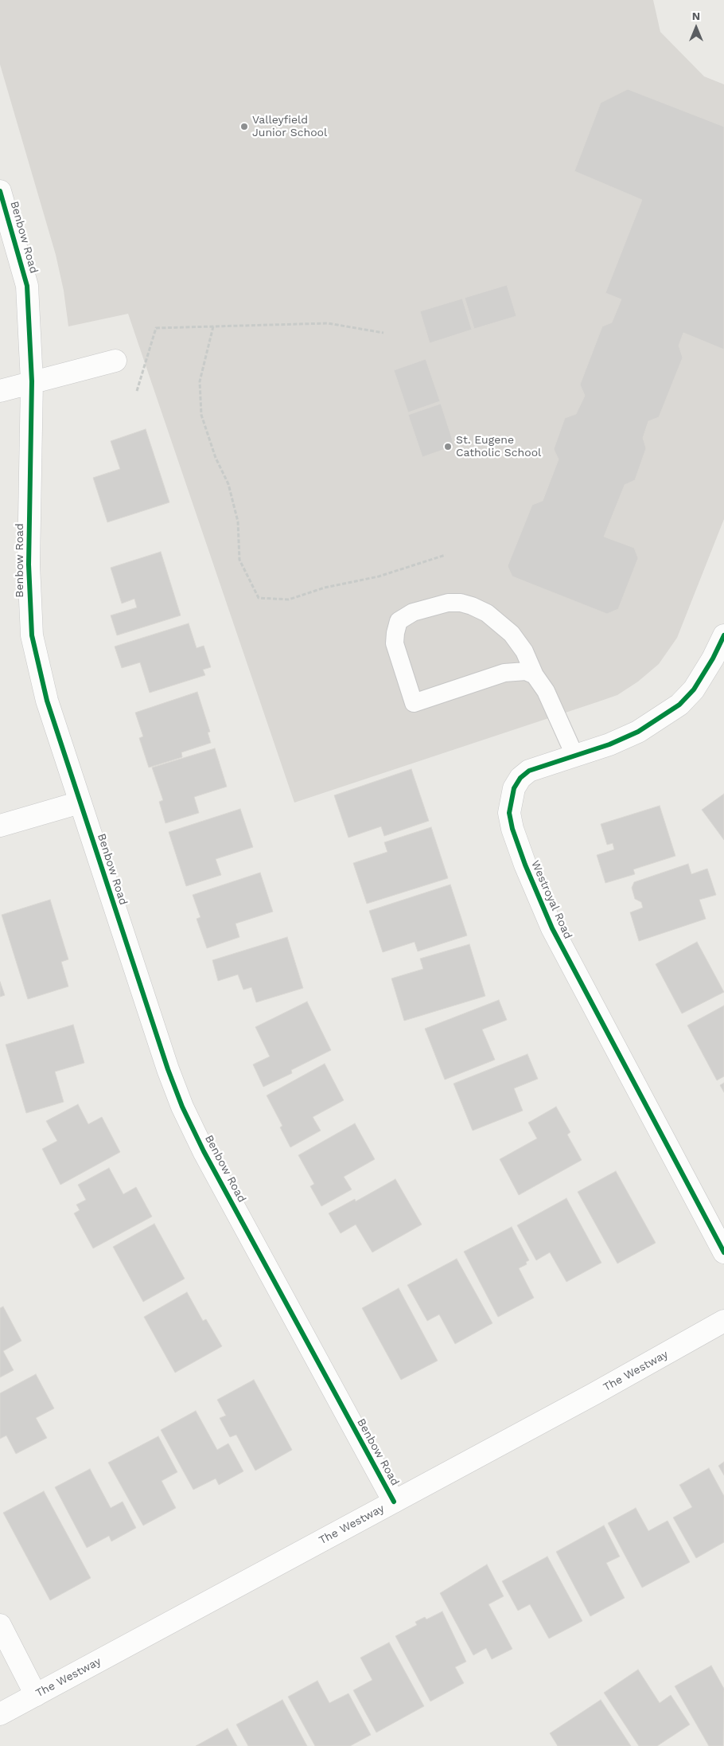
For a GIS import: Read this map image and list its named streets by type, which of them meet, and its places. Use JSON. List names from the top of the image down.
{
  "streets": {
    "street": ["Benbow Road", "Westroyal Road", "The Westway"]
  },
  "crossings": [
    ["Benbow Road", "The Westway"]
  ],
  "places": ["Valleyfield Junior School", "St. Eugene Catholic School"],
  "north": "top"
}
